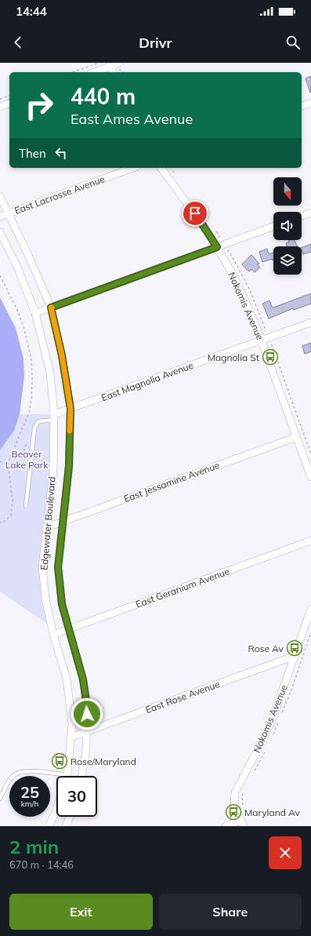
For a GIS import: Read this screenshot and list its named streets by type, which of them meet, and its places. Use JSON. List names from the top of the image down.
{
  "streets": {
    "street": [
      "East Lacrosse Avenue",
      "Nokomis Avenue",
      "East Magnolia Avenue",
      "East Jessamine Avenue",
      "Edgewater Boulevard",
      "East Geranium Avenue",
      "East Rose Avenue"
    ]
  },
  "crossings": [
    ["East Lacrosse Avenue", "Edgewater Boulevard"],
    ["Nokomis Avenue", "East Magnolia Avenue"],
    ["Nokomis Avenue", "East Jessamine Avenue"],
    ["Nokomis Avenue", "East Rose Avenue"],
    ["East Magnolia Avenue", "Edgewater Boulevard"],
    ["East Jessamine Avenue", "Edgewater Boulevard"],
    ["Edgewater Boulevard", "East Geranium Avenue"],
    ["Edgewater Boulevard", "East Rose Avenue"]
  ],
  "parks": ["Beaver Lake Park"],
  "places": {
    "bus stop": [
      "Magnolia St",
      "Rose Av",
      "Rose/Maryland",
      "Maryland Av"
    ]
  },
  "north": "bottom",
  "page": {
    "status": "14:44",
    "header": "Drivr",
    "turn": ["440 m", "East Ames Avenue"],
    "then": "Then",
    "speed": "25 km/h",
    "limit": "30",
    "heading": ["2 min", "670 m · 14:46"],
    "buttons": ["Exit", "Share"]
  }
}
